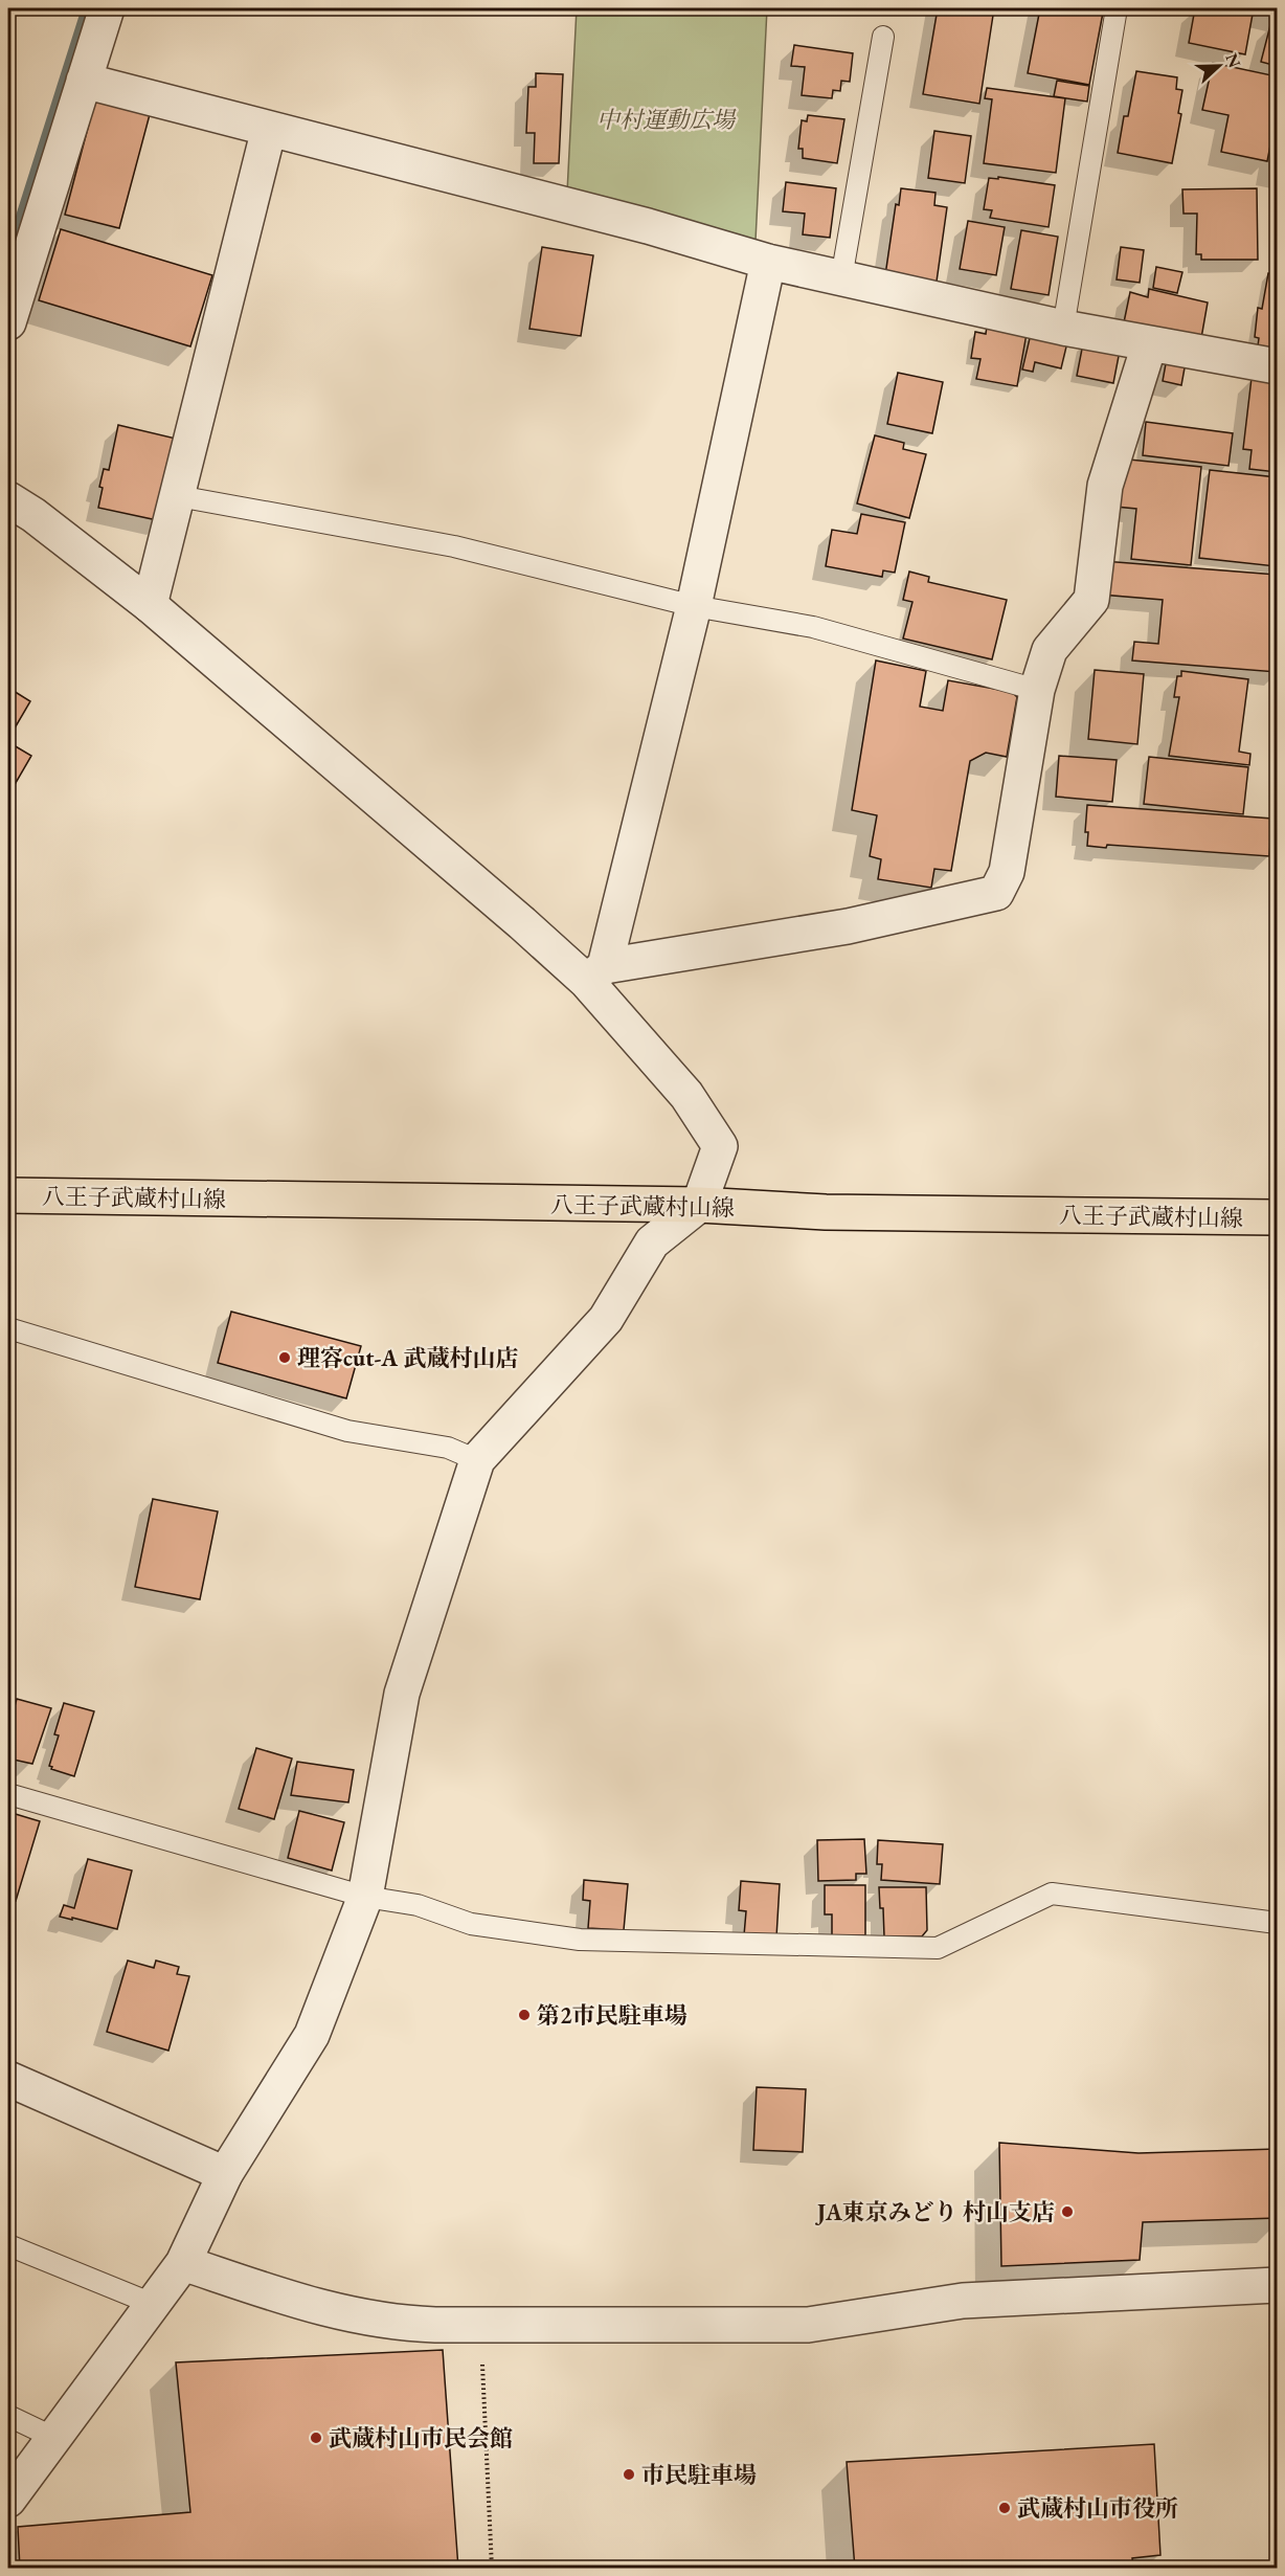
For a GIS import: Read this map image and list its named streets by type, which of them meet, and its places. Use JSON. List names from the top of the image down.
{
  "streets": {
    "main road": ["八王子武蔵村山線"]
  },
  "parks": ["中村運動広場"],
  "places": [
    "理容cut-A 武蔵村山店",
    "第2市民駐車場",
    "JA東京みどり 村山支店",
    "武蔵村山市民会館",
    "市民駐車場",
    "武蔵村山市役所"
  ],
  "north": "right"
}
